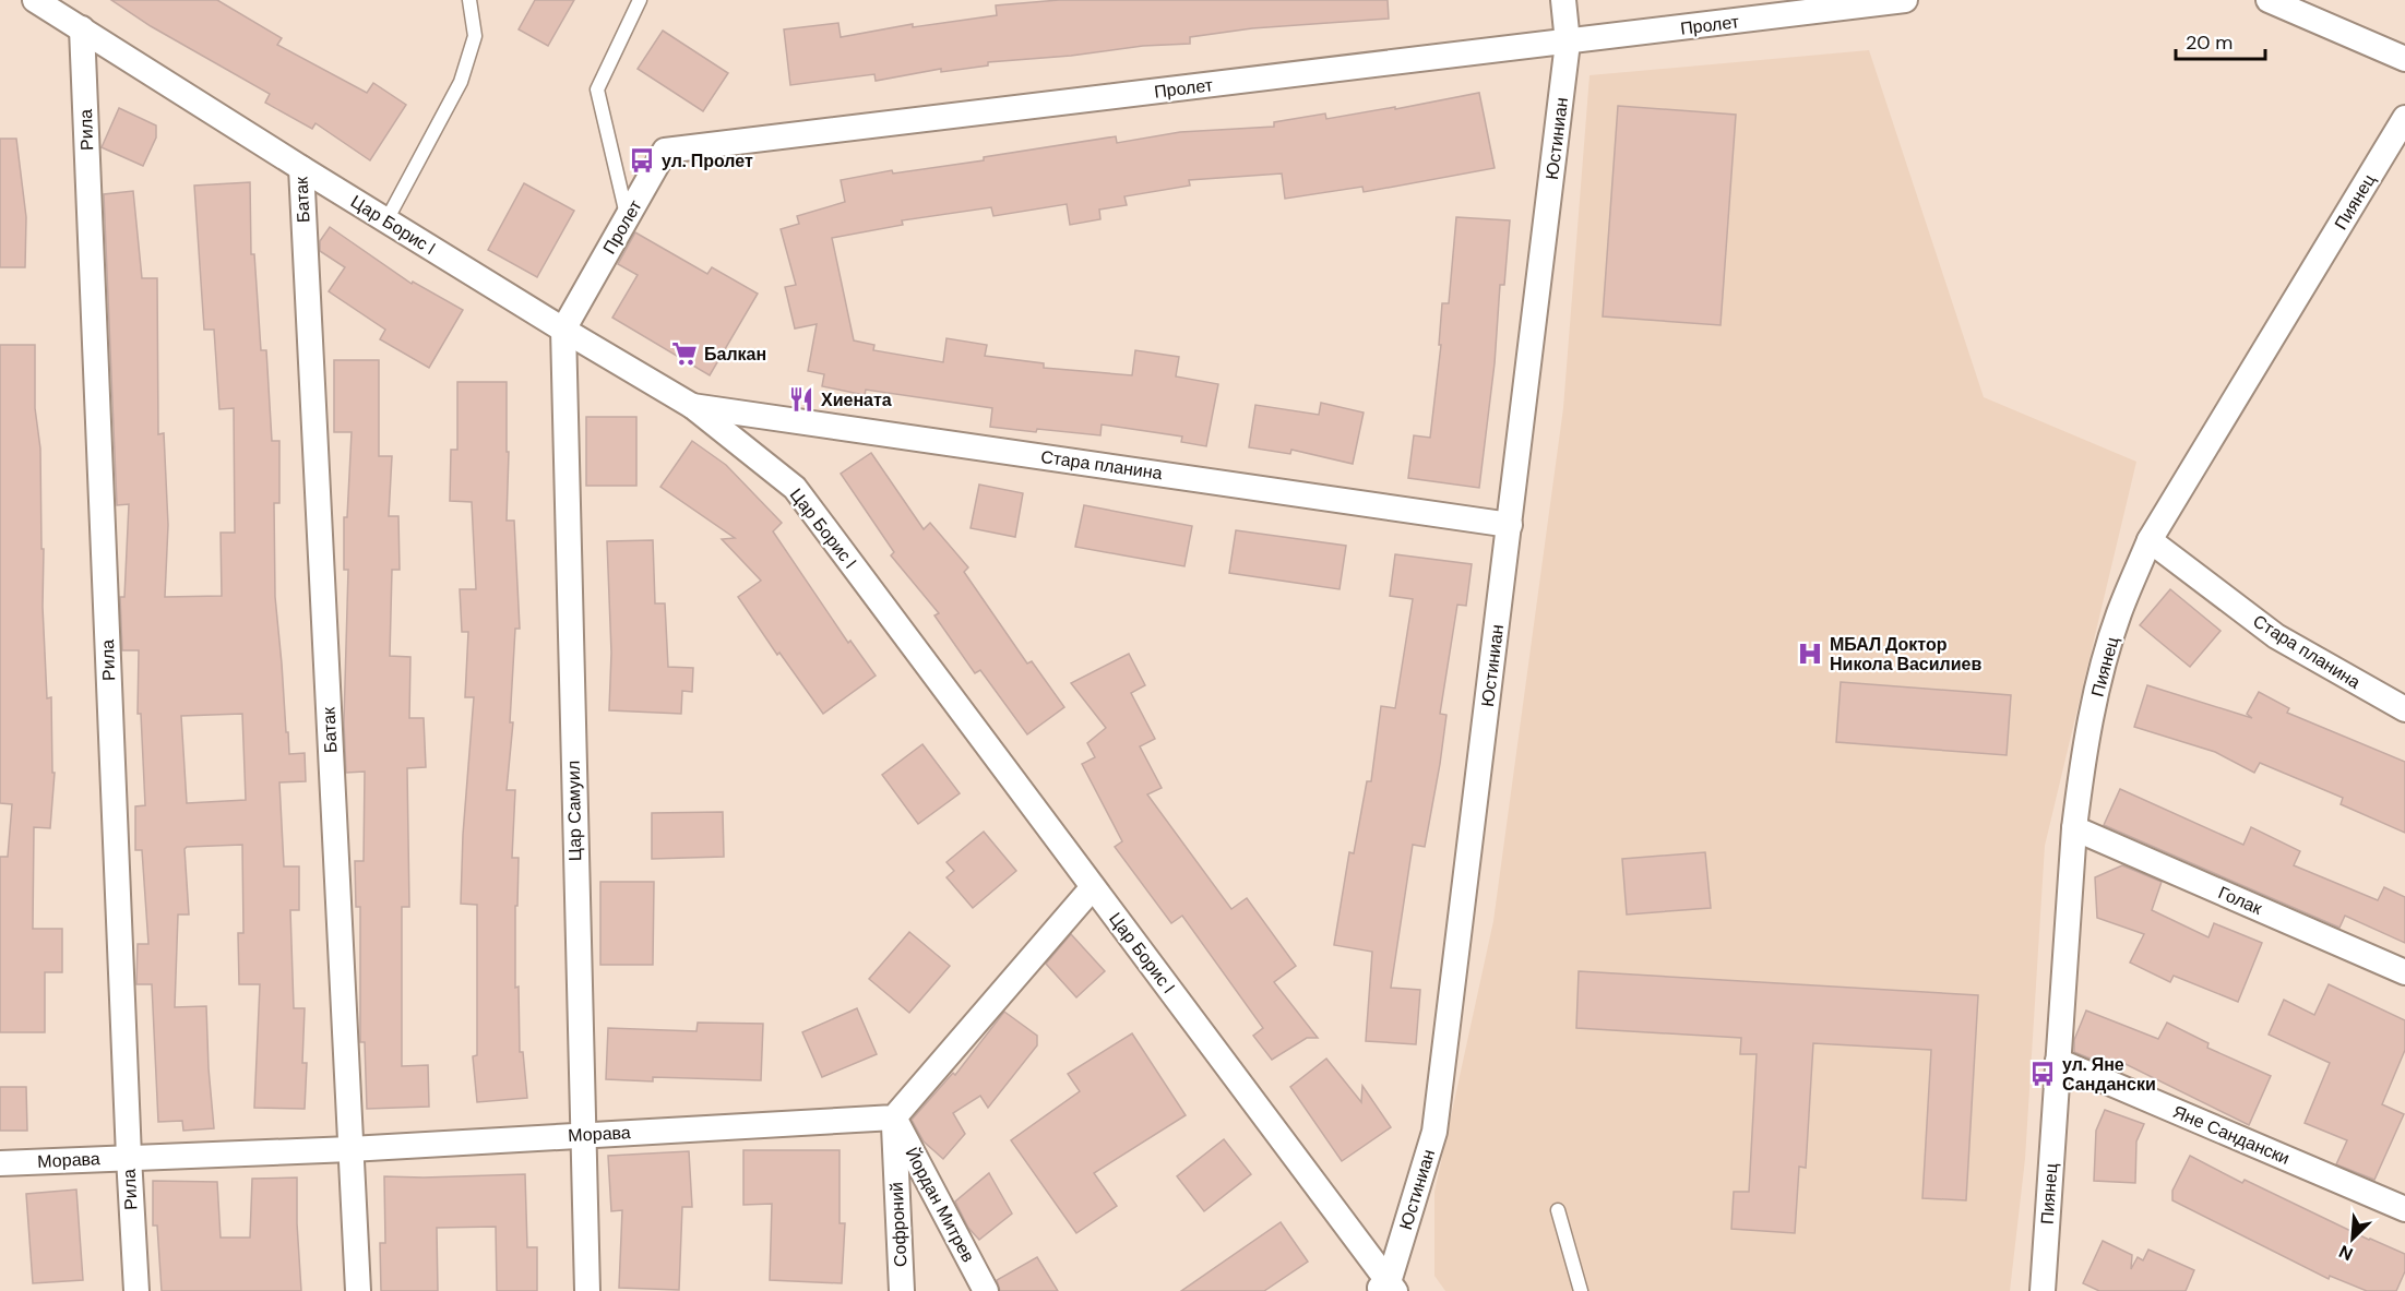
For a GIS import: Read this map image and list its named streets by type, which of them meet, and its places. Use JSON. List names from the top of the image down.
{
  "streets": {
    "street": [
      "Пролет",
      "Рила",
      "Юстиниан",
      "Батак",
      "Пиянец",
      "Цар Борис I",
      "Стара планина",
      "Цар Самуил",
      "Голак",
      "Морава",
      "Яне Сандански",
      "Йордан Митрев",
      "Софроний"
    ]
  },
  "crossings": [
    ["Пролет", "Юстиниан"],
    ["Пролет", "Цар Борис I"],
    ["Пролет", "Цар Самуил"],
    ["Рила", "Цар Борис I"],
    ["Рила", "Морава"],
    ["Юстиниан", "Цар Борис I"],
    ["Юстиниан", "Стара планина"],
    ["Батак", "Цар Борис I"],
    ["Батак", "Морава"],
    ["Пиянец", "Стара планина"],
    ["Пиянец", "Голак"],
    ["Пиянец", "Яне Сандански"],
    ["Цар Борис I", "Стара планина"],
    ["Цар Борис I", "Цар Самуил"],
    ["Цар Самуил", "Морава"],
    ["Морава", "Йордан Митрев"],
    ["Морава", "Софроний"],
    ["Йордан Митрев", "Софроний"]
  ],
  "places": {
    "bus stop": ["ул. Пролет", "ул. Яне Сандански"],
    "supermarket": ["Балкан"],
    "restaurant": ["Хиената"],
    "hospital": ["МБАЛ Доктор Никола Василиев"]
  },
  "scale_bar": "20 m",
  "north": "bottom left"
}
